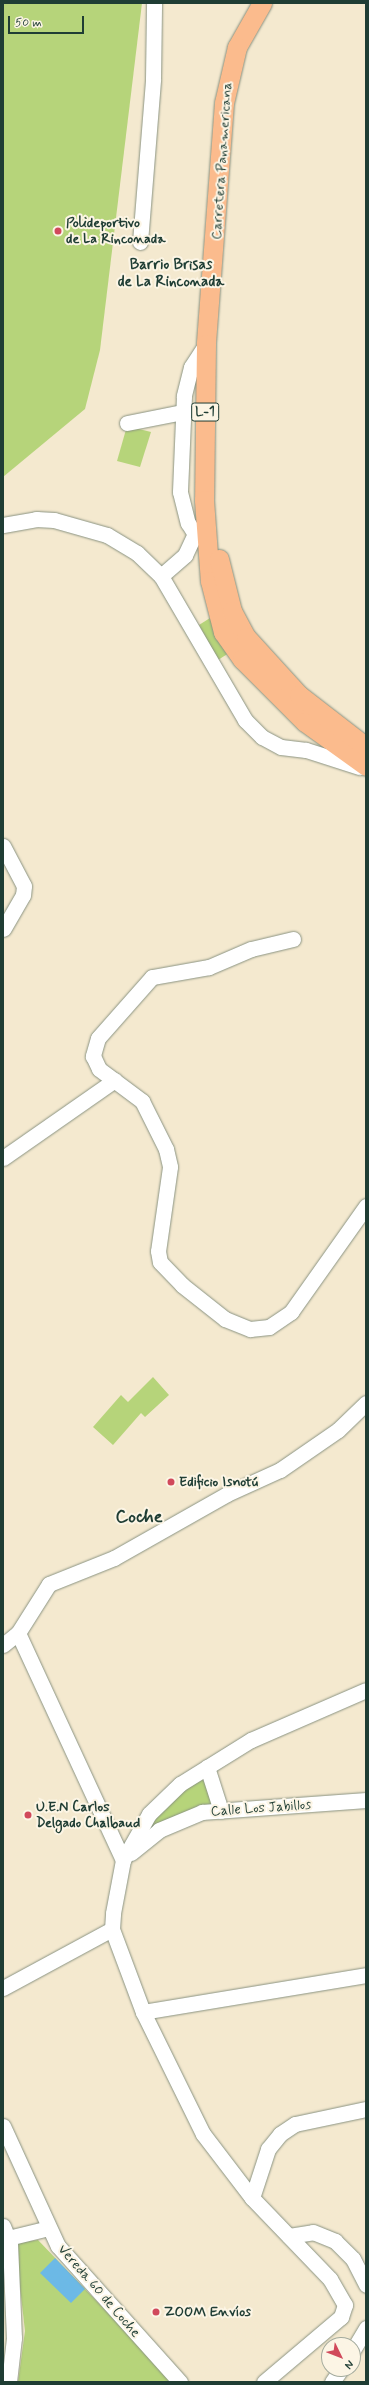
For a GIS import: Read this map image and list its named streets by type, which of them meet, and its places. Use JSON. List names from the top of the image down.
{
  "streets": {
    "main road": ["Carretera Panamericana", "L-1"],
    "street": ["Calle Los Jabillos", "Vereda 60 de Coche"]
  },
  "districts": ["Barrio Brisas de La Rinconada", "Coche"],
  "places": [
    "Polideportivo de La Rinconada",
    "Edificio Isnotú",
    "U.E.N Carlos Delgado Chalbaud",
    "ZOOM Envíos"
  ],
  "scale_bar": "50 m",
  "north": "bottom right"
}
